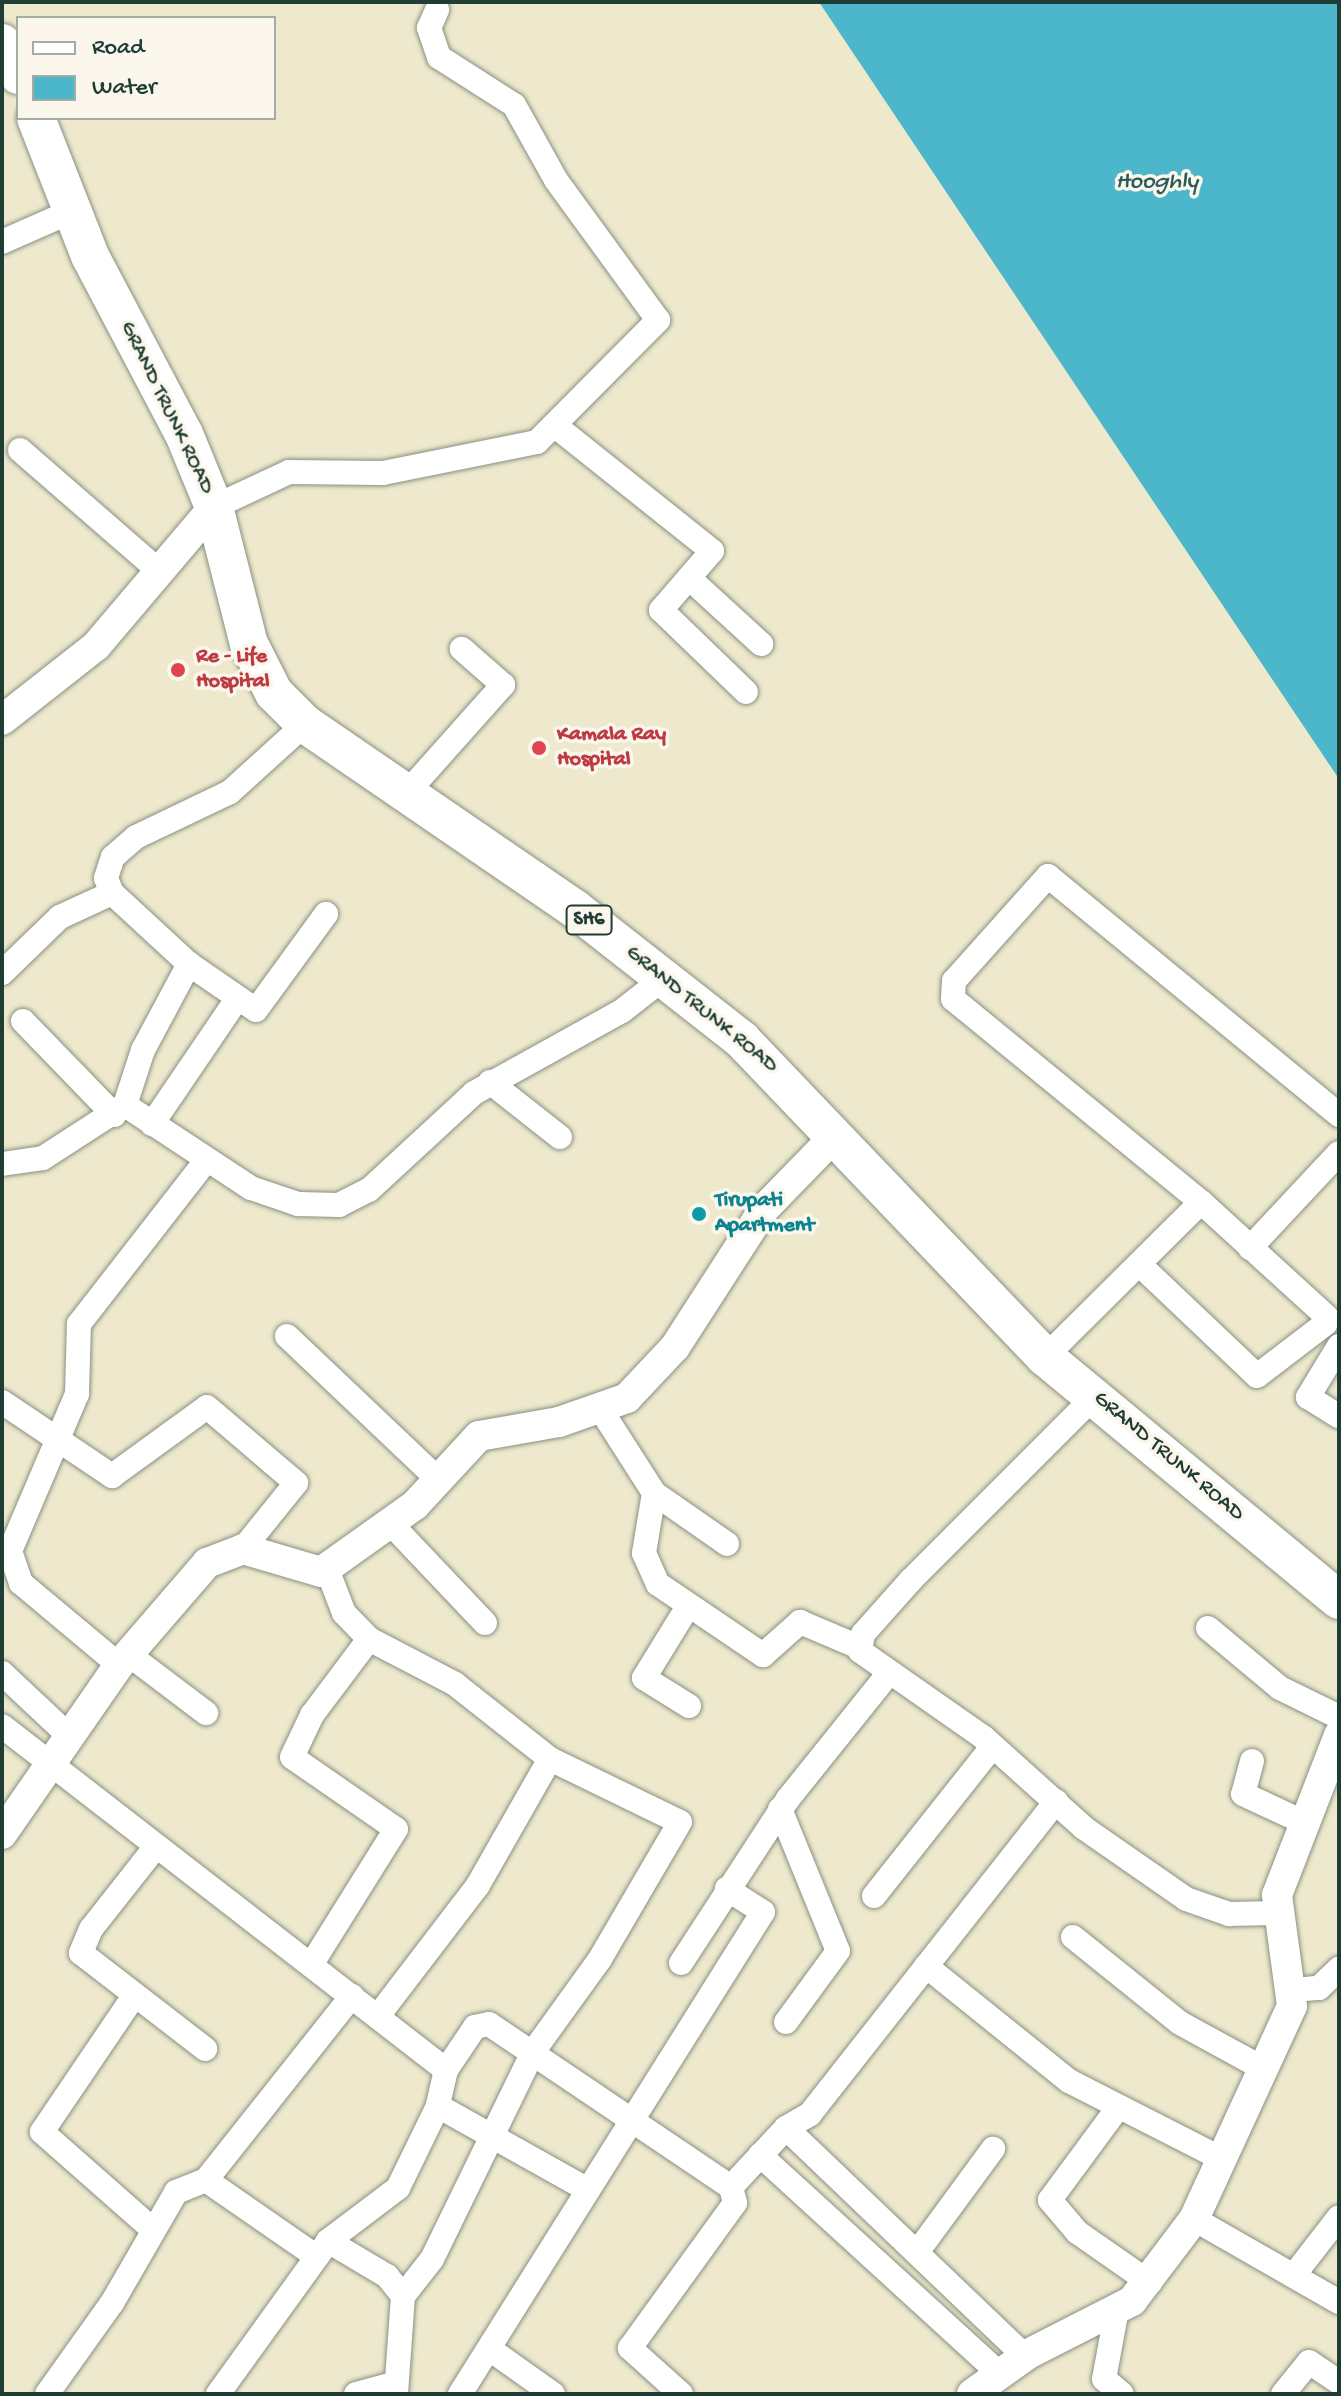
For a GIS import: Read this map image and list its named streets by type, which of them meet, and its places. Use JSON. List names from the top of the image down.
{
  "streets": {
    "main road": ["GRAND TRUNK ROAD", "SH6"]
  },
  "water": ["Hooghly"],
  "places": ["Re - Life Hospital", "Kamala Ray Hospital", "Tirupati Apartment"],
  "legend": ["Road", "Water"]
}
